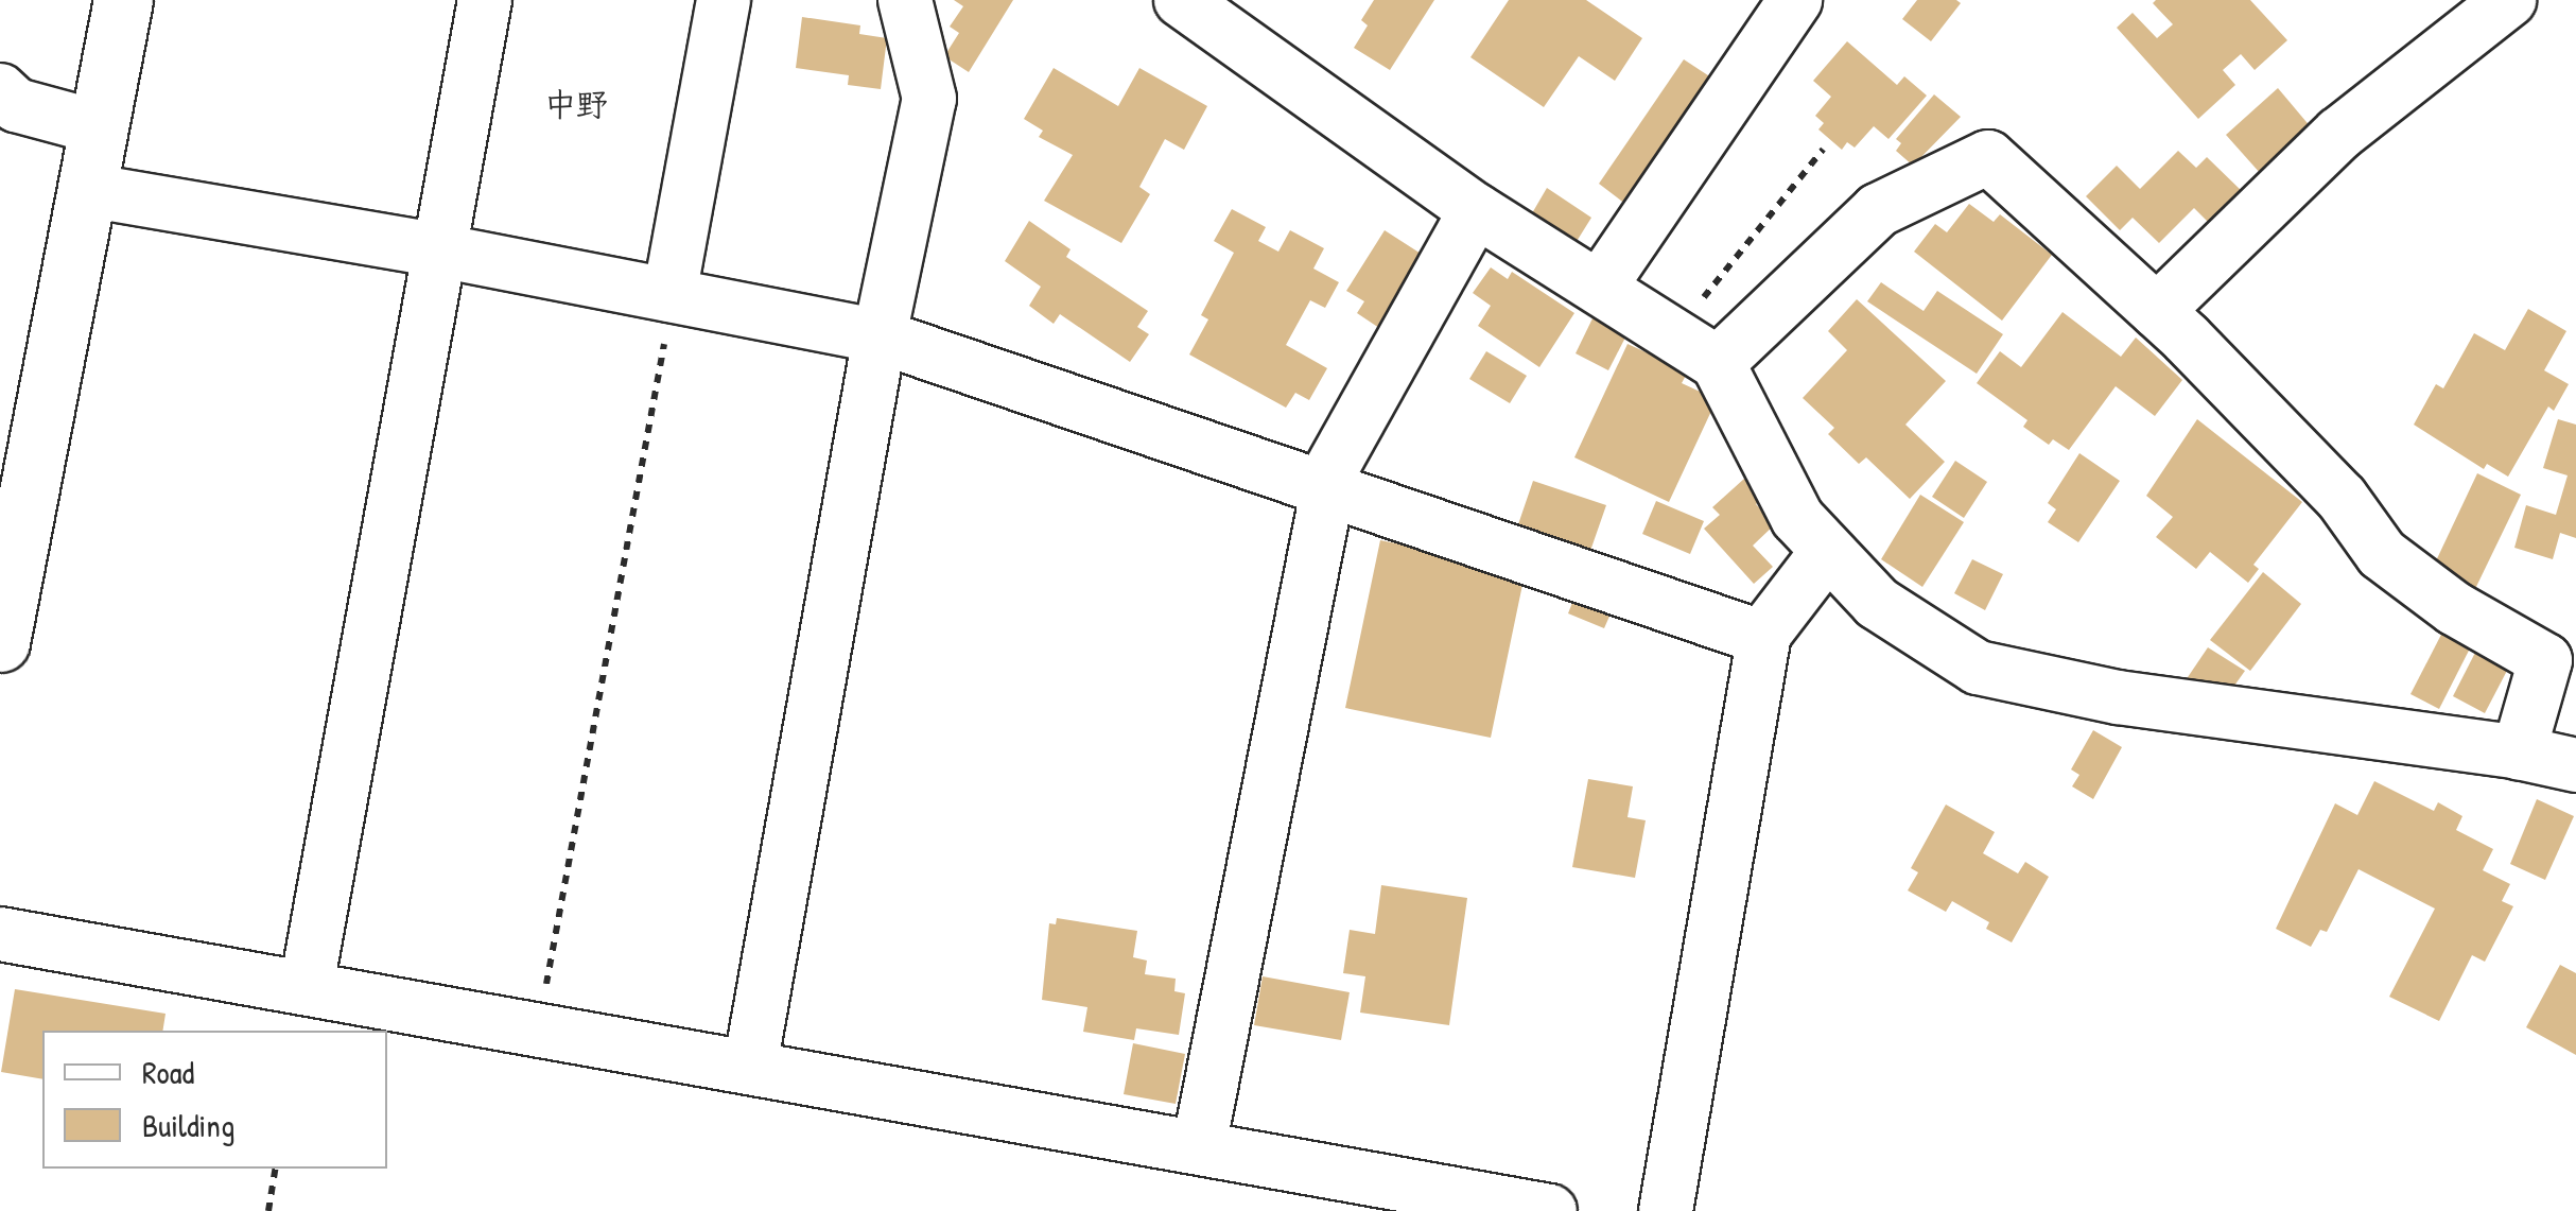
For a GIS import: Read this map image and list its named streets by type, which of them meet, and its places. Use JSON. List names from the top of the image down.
{
  "districts": ["中野"],
  "legend": ["Road", "Building"]
}
